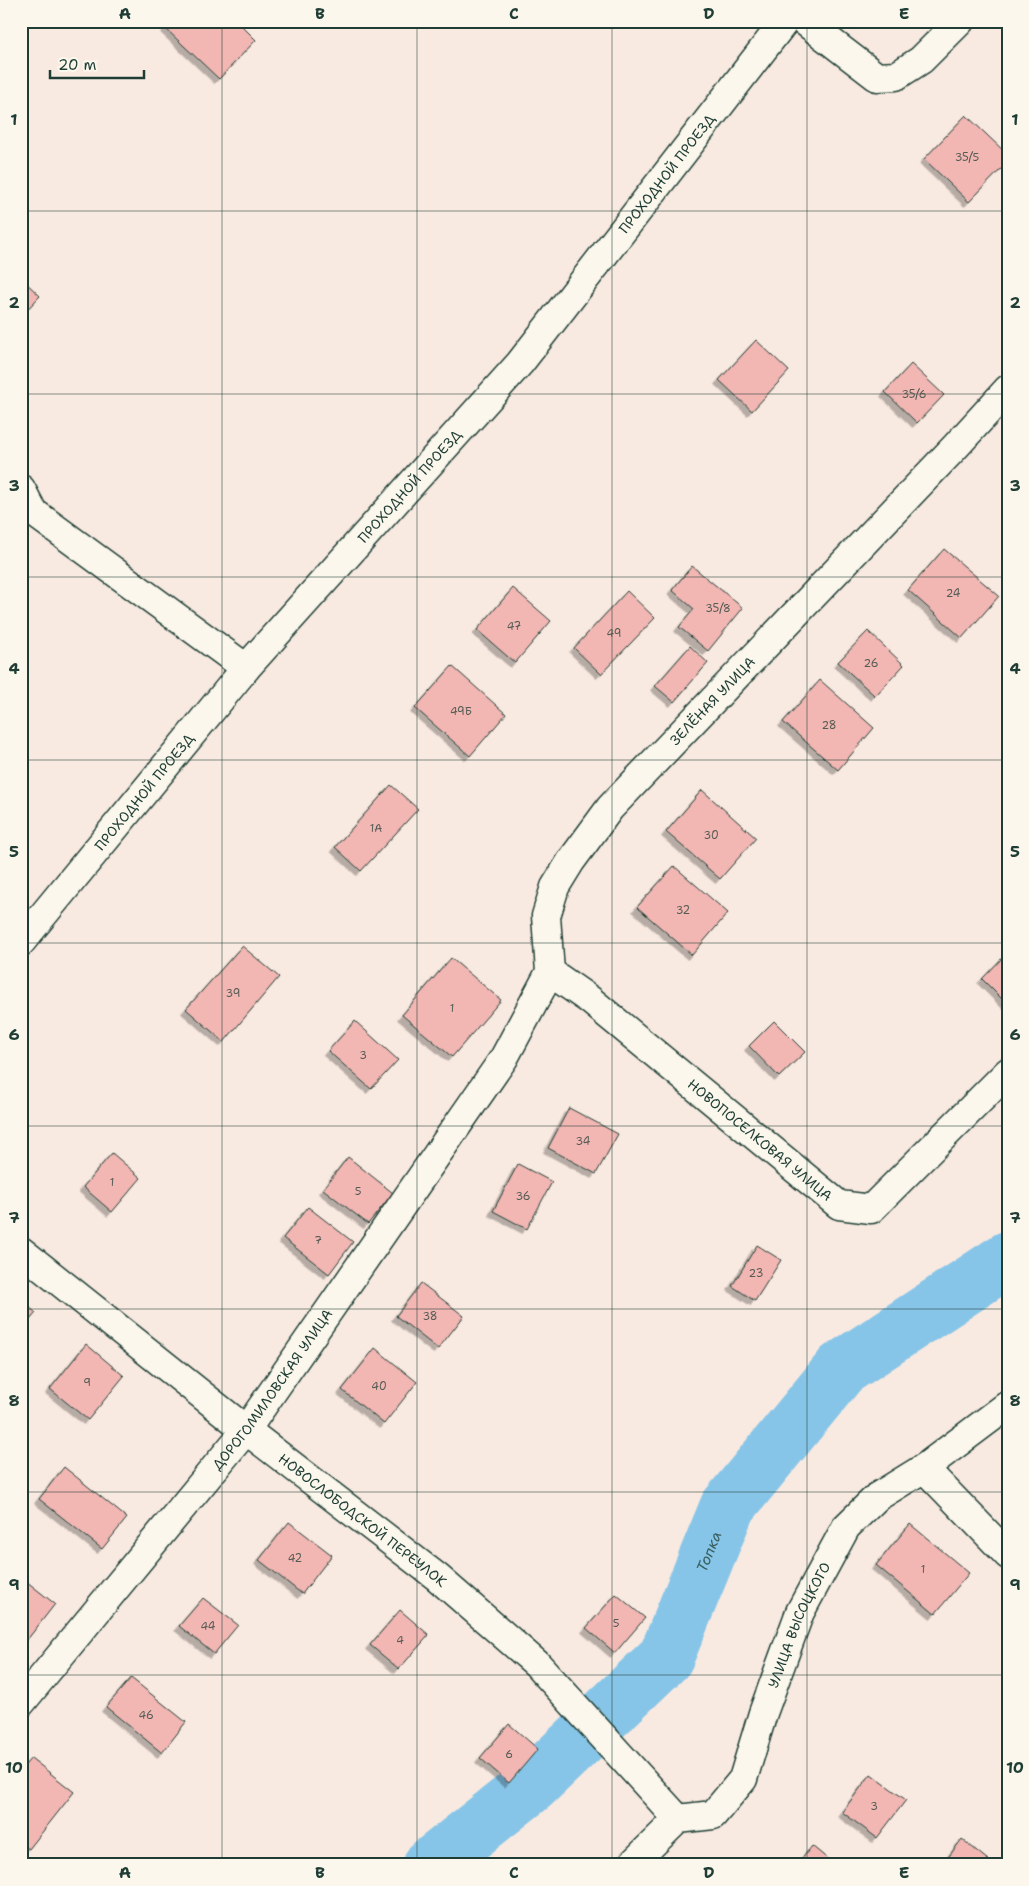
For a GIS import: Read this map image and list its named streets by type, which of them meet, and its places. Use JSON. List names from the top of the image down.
{
  "streets": {
    "street": [
      "ПРОХОДНОЙ ПРОЕЗД",
      "ЗЕЛЁНАЯ УЛИЦА",
      "НОВОПОСЕЛКОВАЯ УЛИЦА",
      "ДОРОГОМИЛОВСКАЯ УЛИЦА",
      "НОВОСЛОБОДСКОЙ ПЕРЕУЛОК",
      "УЛИЦА ВЫСОЦКОГО"
    ]
  },
  "crossings": [
    ["ЗЕЛЁНАЯ УЛИЦА", "НОВОПОСЕЛКОВАЯ УЛИЦА"],
    ["ЗЕЛЁНАЯ УЛИЦА", "ДОРОГОМИЛОВСКАЯ УЛИЦА"],
    ["НОВОПОСЕЛКОВАЯ УЛИЦА", "ДОРОГОМИЛОВСКАЯ УЛИЦА"],
    ["ДОРОГОМИЛОВСКАЯ УЛИЦА", "НОВОСЛОБОДСКОЙ ПЕРЕУЛОК"],
    ["НОВОСЛОБОДСКОЙ ПЕРЕУЛОК", "УЛИЦА ВЫСОЦКОГО"]
  ],
  "water": ["Топка"],
  "house_numbers": [
    "35/5",
    "35/6",
    "24",
    "35/8",
    "47",
    "49",
    "26",
    "49Б",
    "28",
    "1А",
    "30",
    "32",
    "39",
    "1",
    "3",
    "34",
    "1",
    "5",
    "36",
    "7",
    "23",
    "38",
    "9",
    "40",
    "42",
    "1",
    "5",
    "44",
    "4",
    "46",
    "6",
    "3"
  ],
  "scale_bar": "20 m",
  "grid": {
    "columns": [
      "A",
      "B",
      "C",
      "D",
      "E"
    ],
    "rows": [
      "1",
      "2",
      "3",
      "4",
      "5",
      "6",
      "7",
      "8",
      "9",
      "10"
    ]
  }
}
